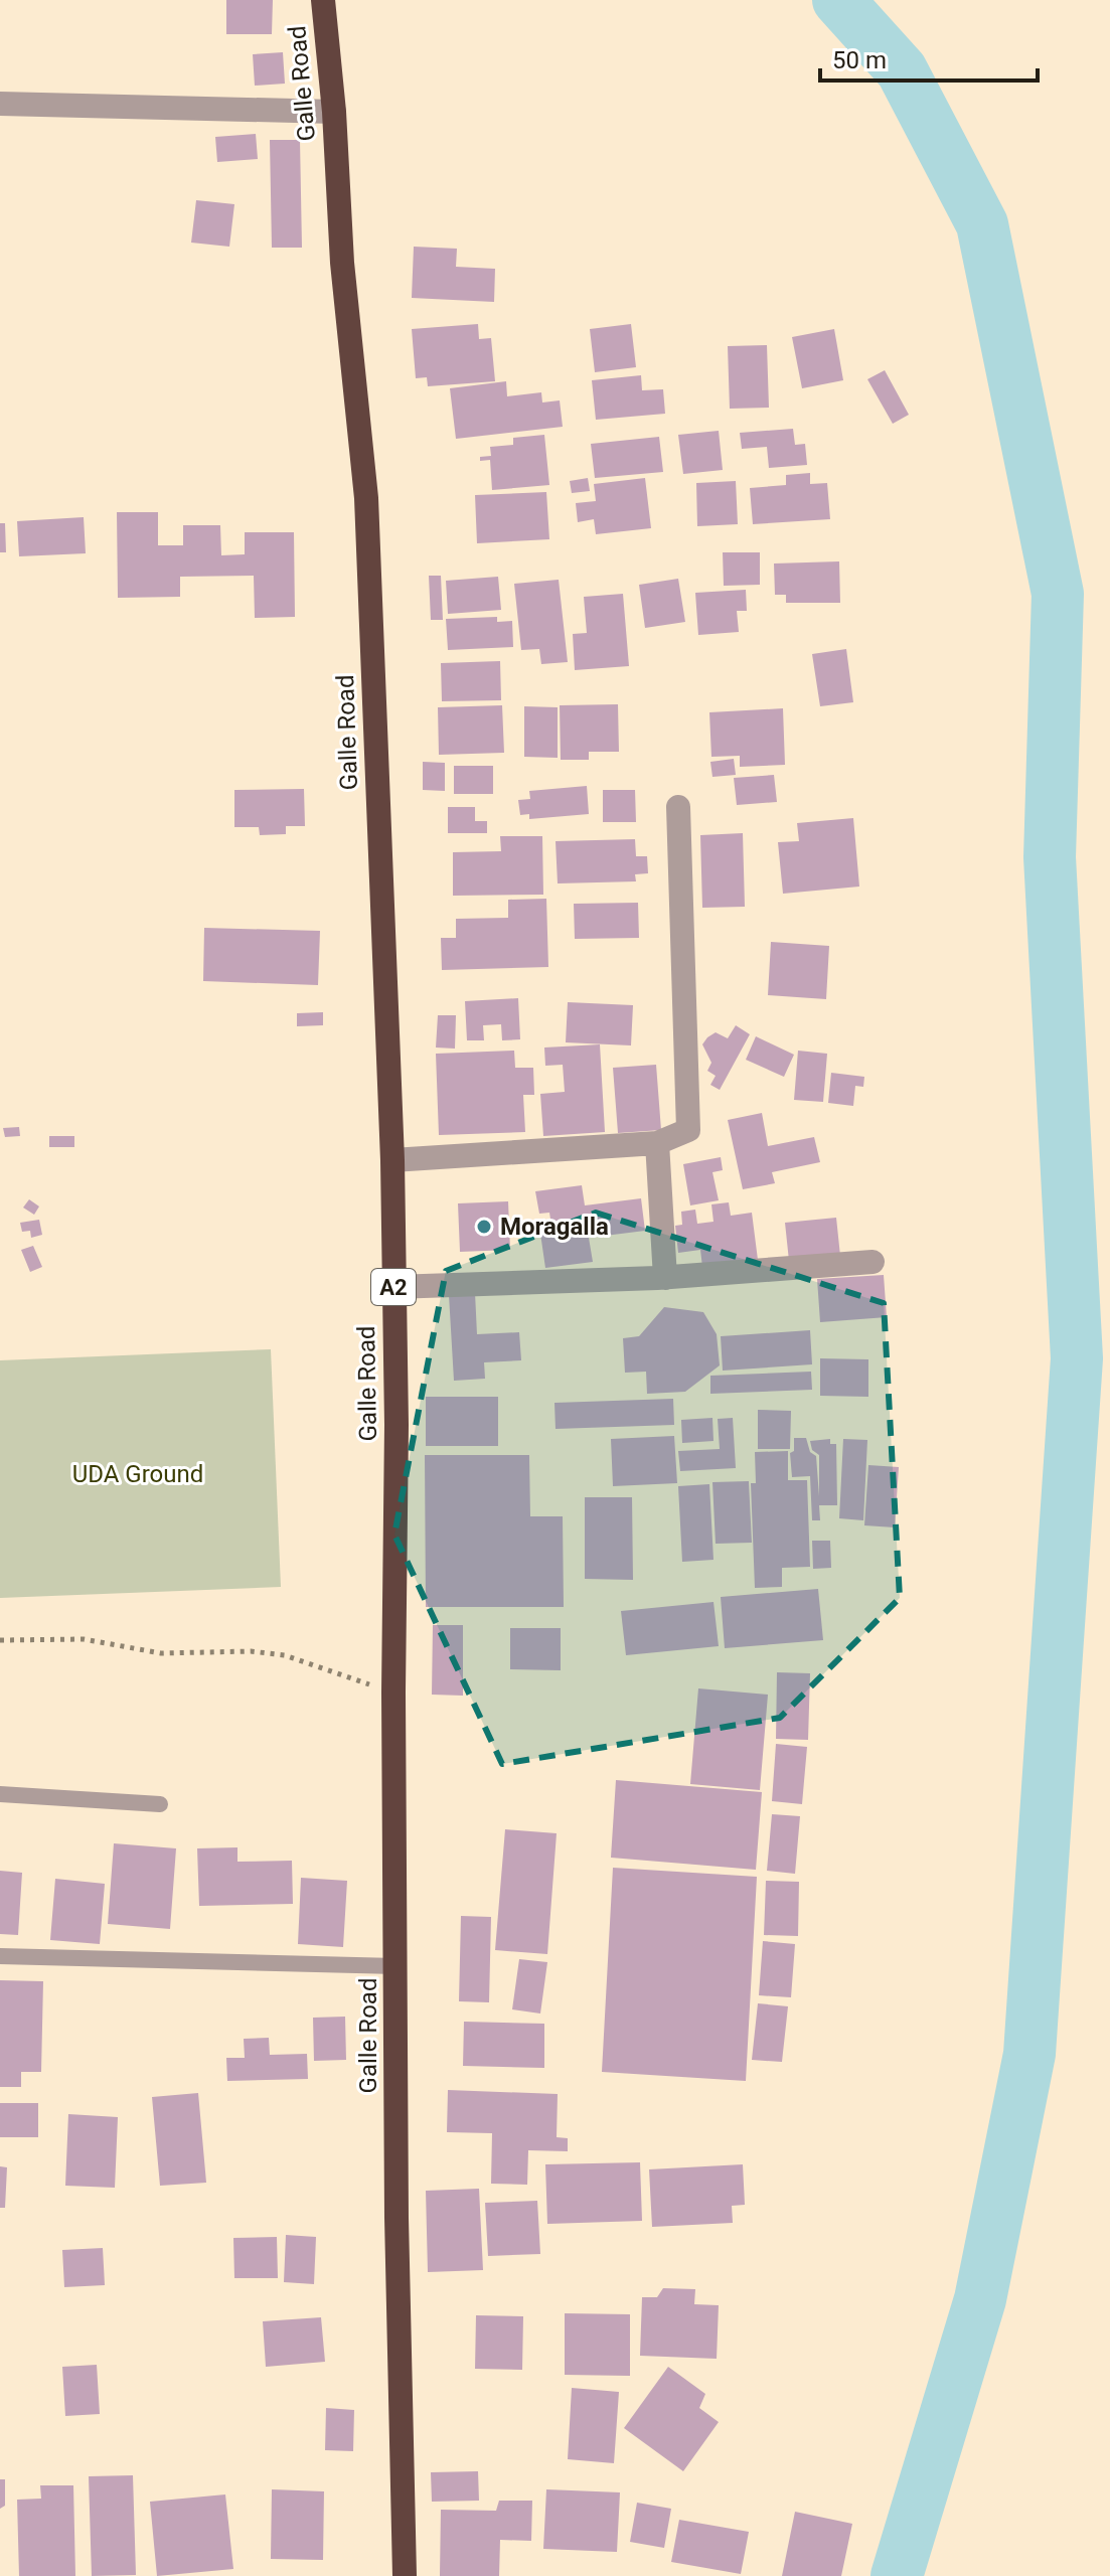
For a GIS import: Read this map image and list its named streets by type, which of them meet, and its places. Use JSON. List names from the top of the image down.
{
  "streets": {
    "highway": ["Galle Road", "A2"]
  },
  "parks": ["UDA Ground"],
  "places": ["Moragalla"],
  "scale_bar": "50 m"
}
